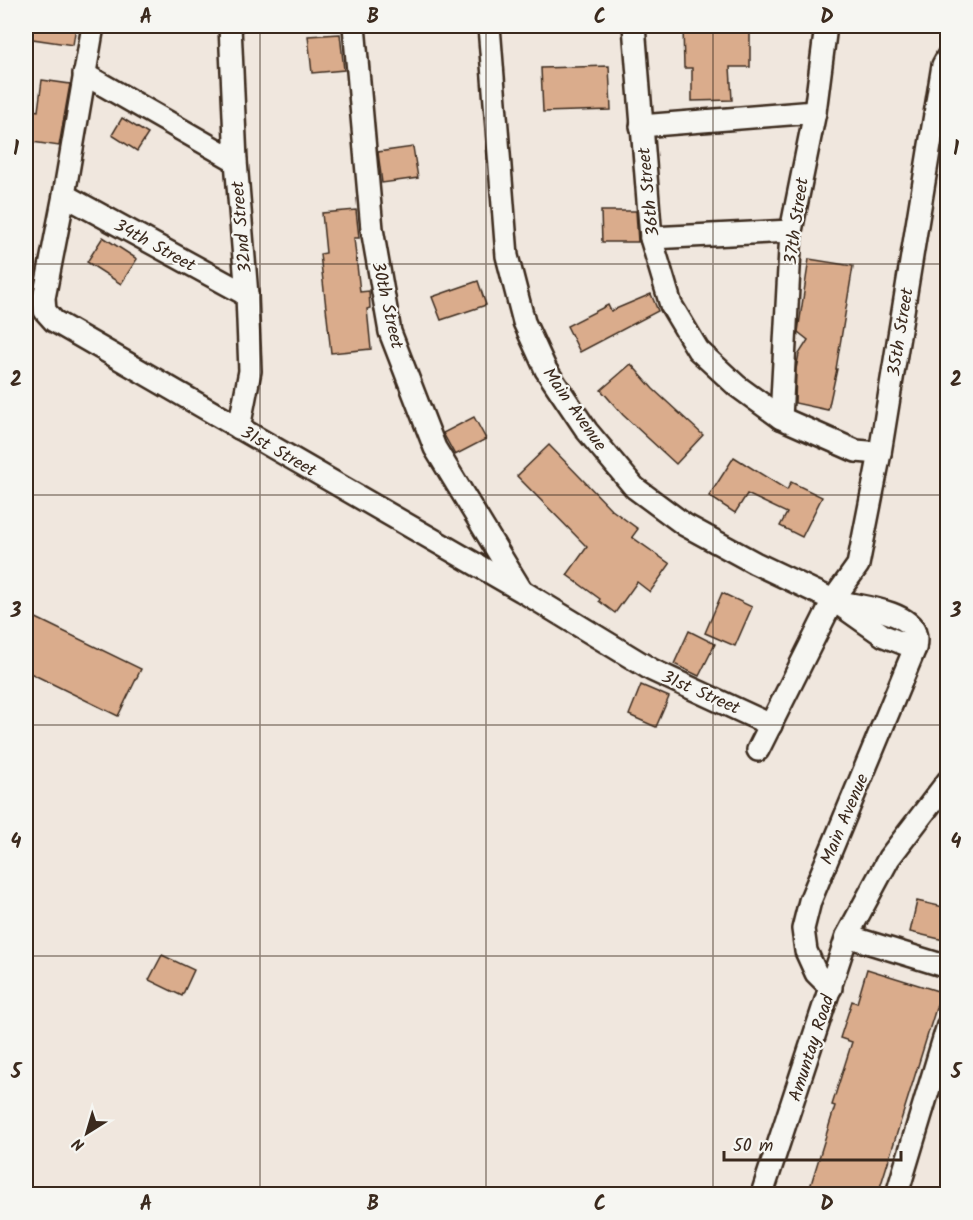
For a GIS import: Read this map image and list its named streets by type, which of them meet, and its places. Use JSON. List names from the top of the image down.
{
  "streets": {
    "street": [
      "36th Street",
      "37th Street",
      "32nd Street",
      "34th Street",
      "30th Street",
      "35th Street",
      "Main Avenue",
      "31st Street",
      "Amuntay Road"
    ]
  },
  "crossings": [
    ["36th Street", "37th Street"],
    ["36th Street", "35th Street"],
    ["32nd Street", "34th Street"],
    ["32nd Street", "31st Street"],
    ["34th Street", "31st Street"],
    ["30th Street", "31st Street"],
    ["35th Street", "Main Avenue"],
    ["Main Avenue", "Amuntay Road"]
  ],
  "scale_bar": "50 m",
  "north": "bottom left",
  "grid": {
    "columns": [
      "A",
      "B",
      "C",
      "D"
    ],
    "rows": [
      "1",
      "2",
      "3",
      "4",
      "5"
    ]
  }
}
